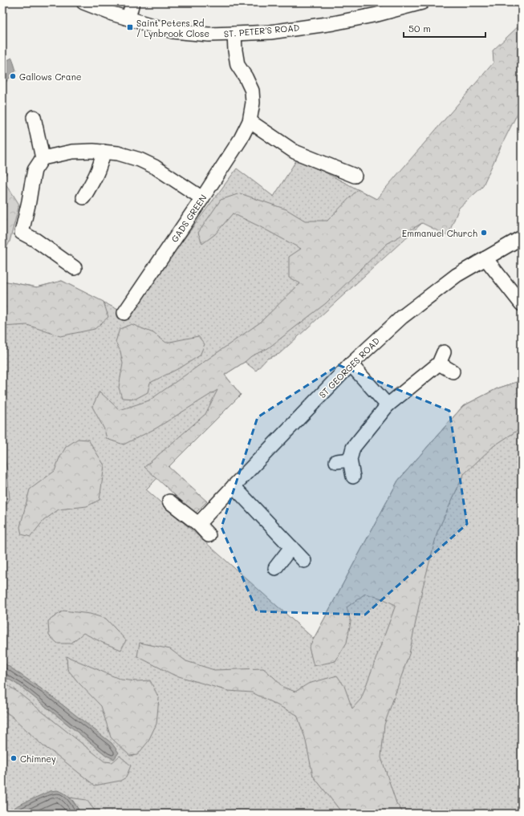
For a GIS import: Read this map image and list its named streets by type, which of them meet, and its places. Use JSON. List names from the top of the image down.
{
  "streets": {
    "street": ["ST. PETER'S ROAD", "GADS GREEN", "ST GEORGES ROAD"]
  },
  "crossings": [
    ["ST. PETER'S ROAD", "GADS GREEN"]
  ],
  "places": {
    "transit": ["Saint Peters Rd / Lynbrook Close"],
    "other": ["Gallows Crane", "Emmanuel Church", "Chimney"]
  },
  "scale_bar": "50 m"
}
